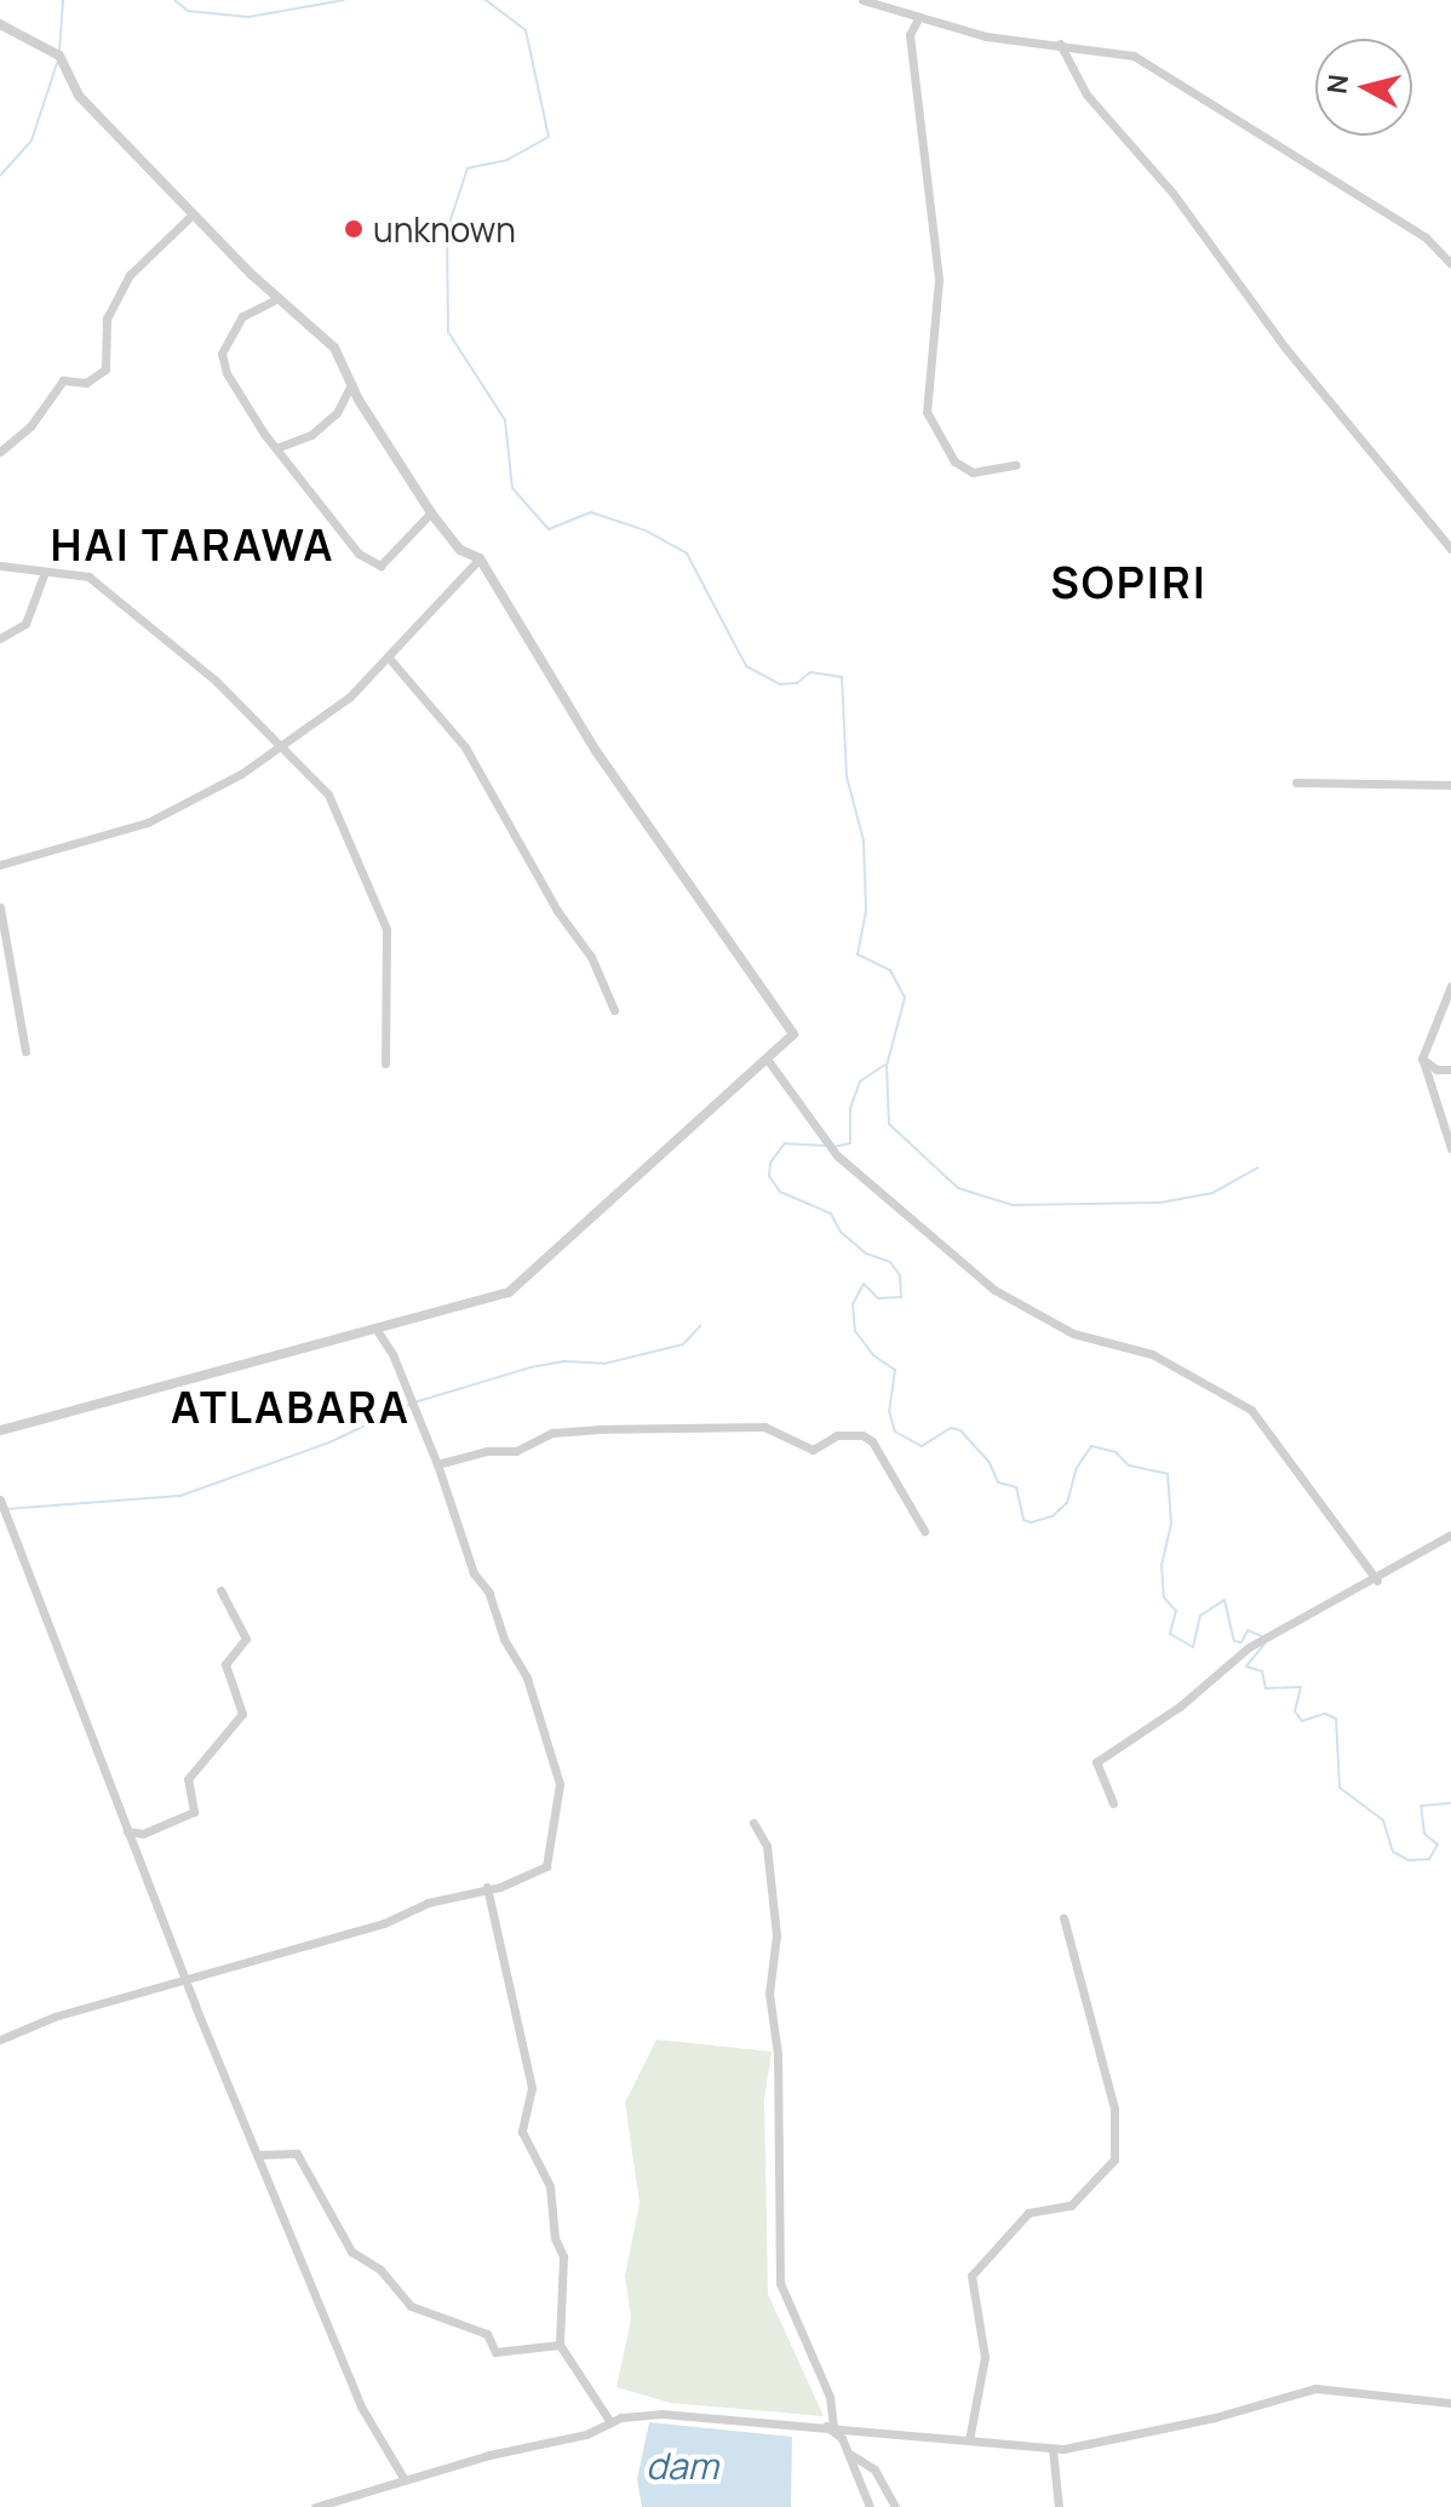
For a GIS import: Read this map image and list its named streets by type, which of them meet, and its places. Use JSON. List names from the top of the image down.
{
  "districts": ["HAI TARAWA", "SOPIRI", "ATLABARA"],
  "water": ["dam"],
  "places": ["unknown"],
  "north": "left"
}
